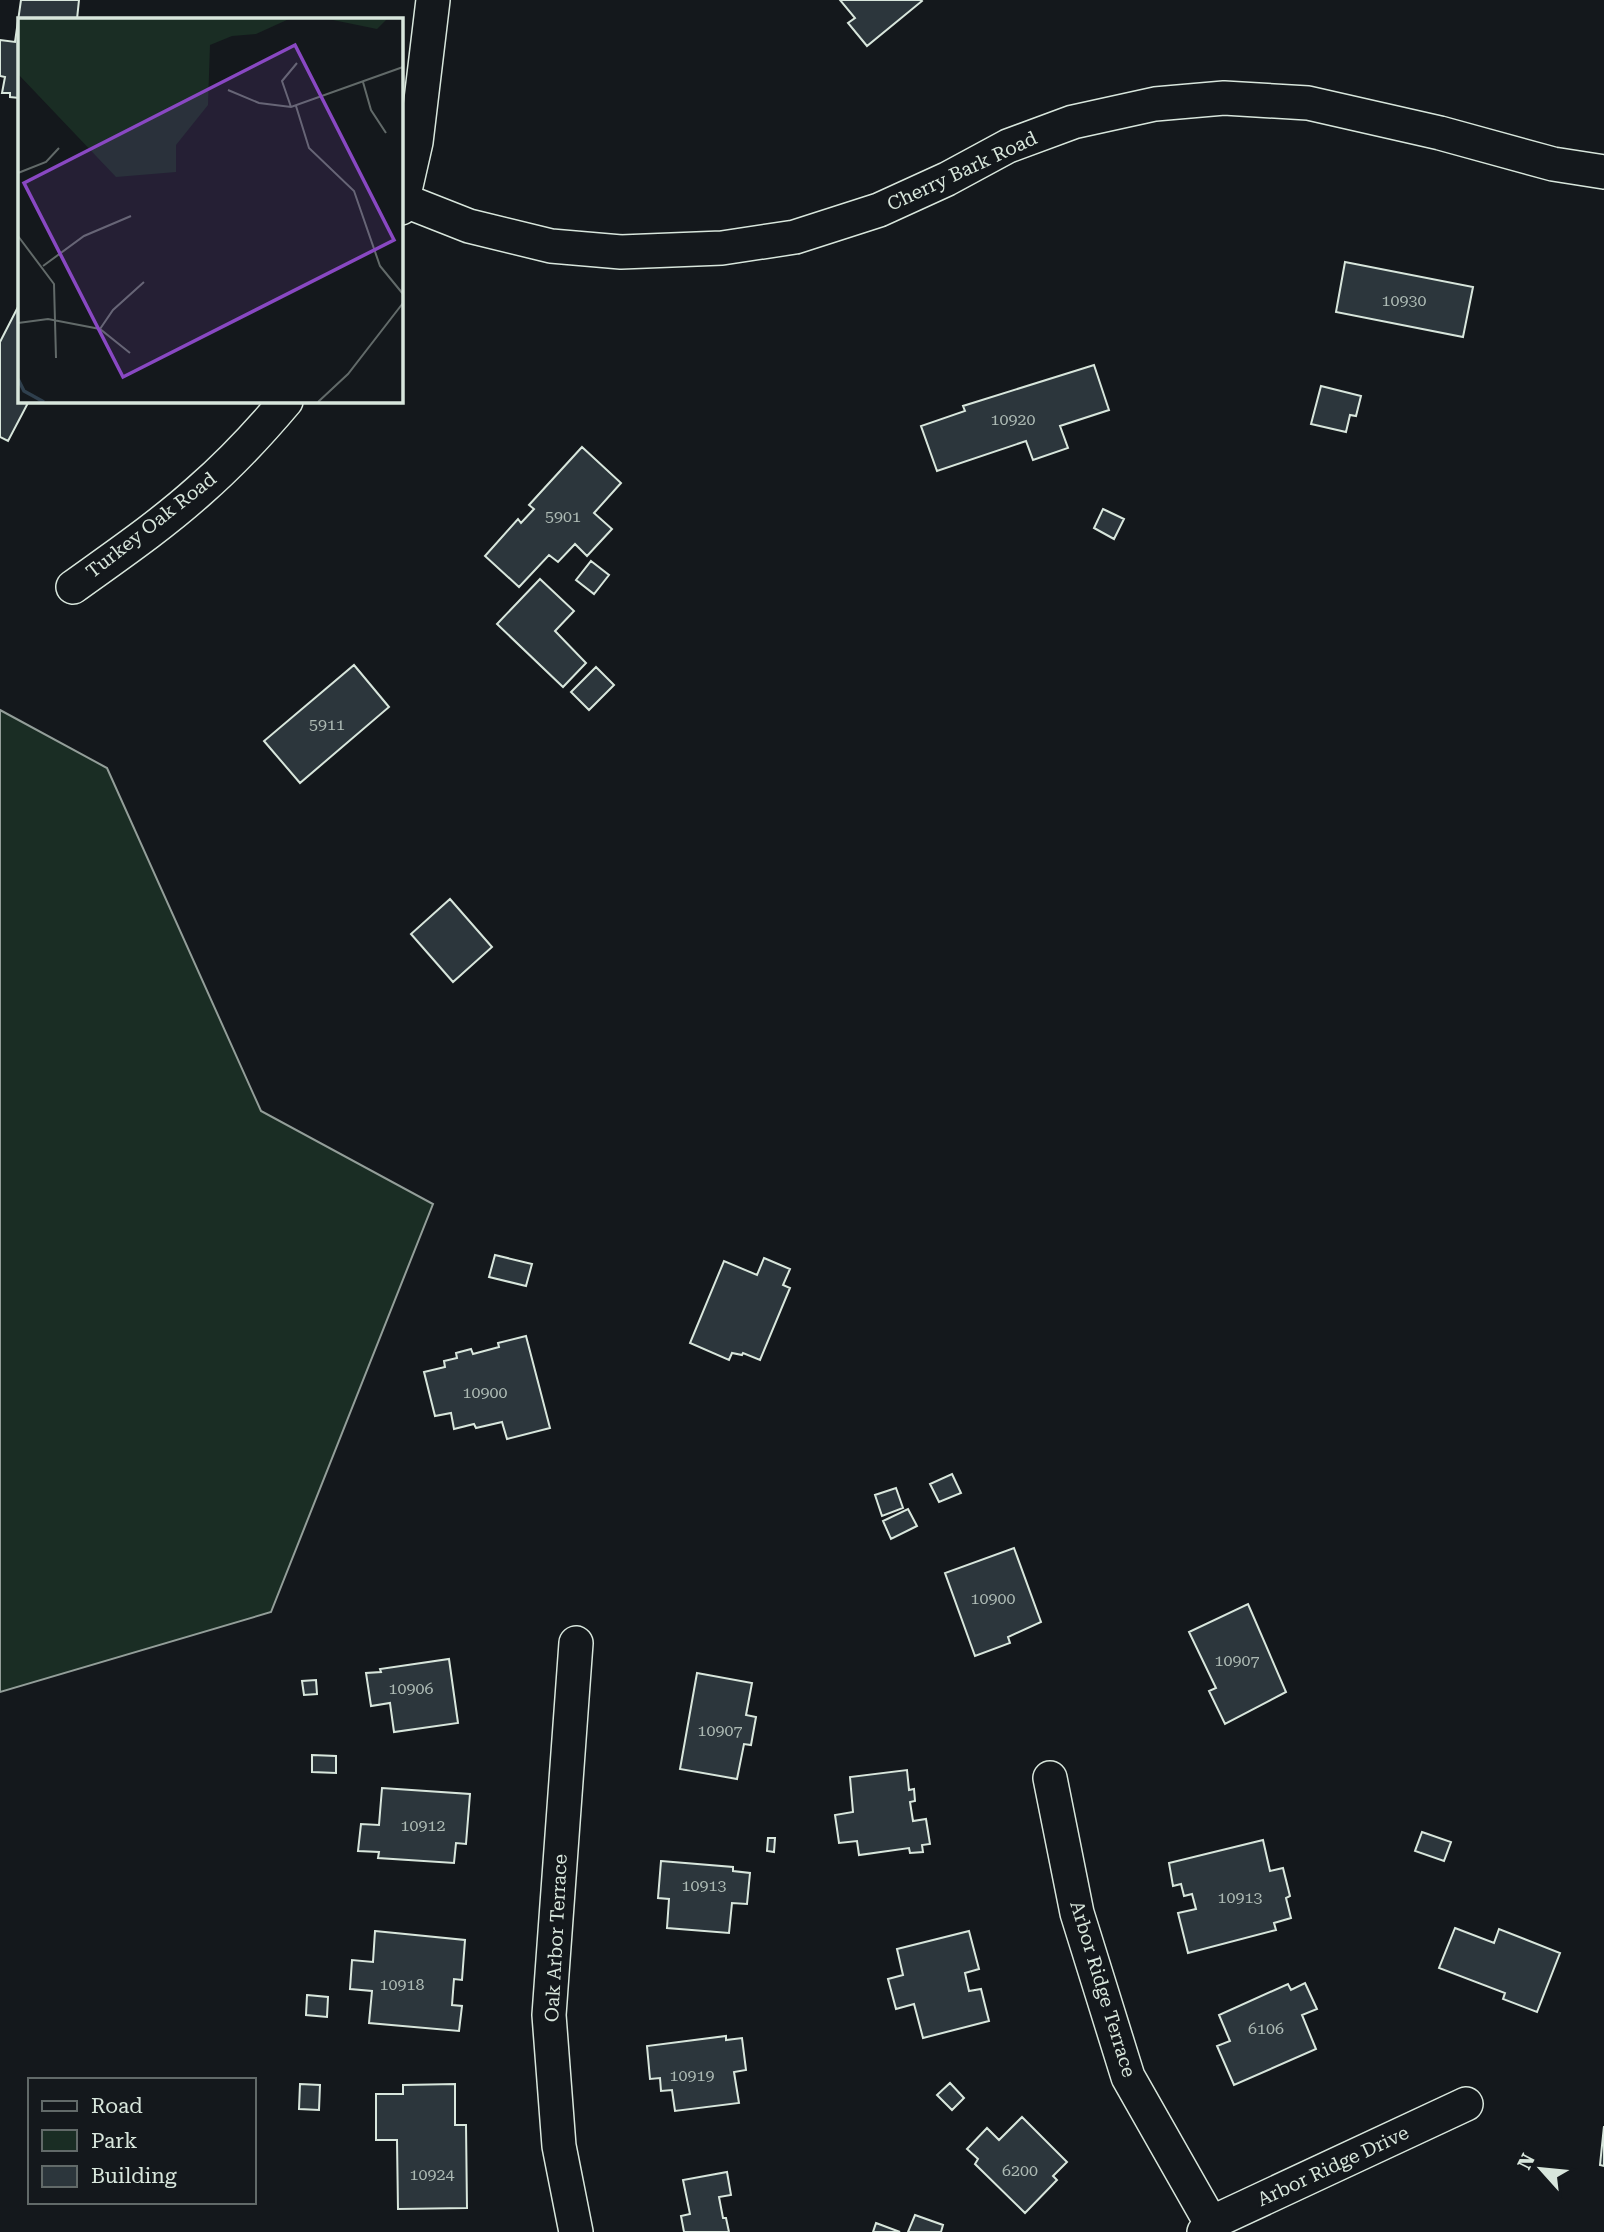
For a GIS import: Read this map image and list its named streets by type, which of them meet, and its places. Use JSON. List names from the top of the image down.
{
  "streets": {
    "street": [
      "Cherry Bark Road",
      "Turkey Oak Road",
      "Oak Arbor Terrace",
      "Arbor Ridge Terrace",
      "Arbor Ridge Drive"
    ]
  },
  "crossings": [
    ["Arbor Ridge Terrace", "Arbor Ridge Drive"]
  ],
  "house_numbers": [
    "10930",
    "10920",
    "5901",
    "5911",
    "10900",
    "10900",
    "10907",
    "10906",
    "10907",
    "10912",
    "10913",
    "10913",
    "10918",
    "6106",
    "10919",
    "6200",
    "10924"
  ],
  "legend": ["Road", "Park", "Building"],
  "north": "top left"
}
